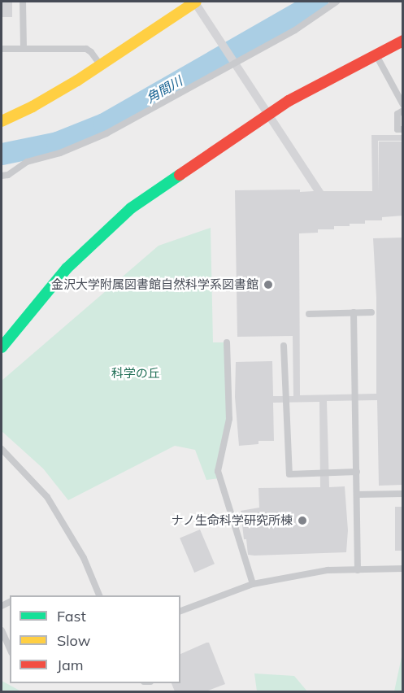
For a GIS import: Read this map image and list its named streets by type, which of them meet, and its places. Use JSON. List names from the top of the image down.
{
  "water": ["角間川"],
  "parks": ["科学の丘"],
  "places": ["金沢大学附属図書館自然科学系図書館", "ナノ生命科学研究所棟"],
  "legend": ["Fast", "Slow", "Jam"]
}
